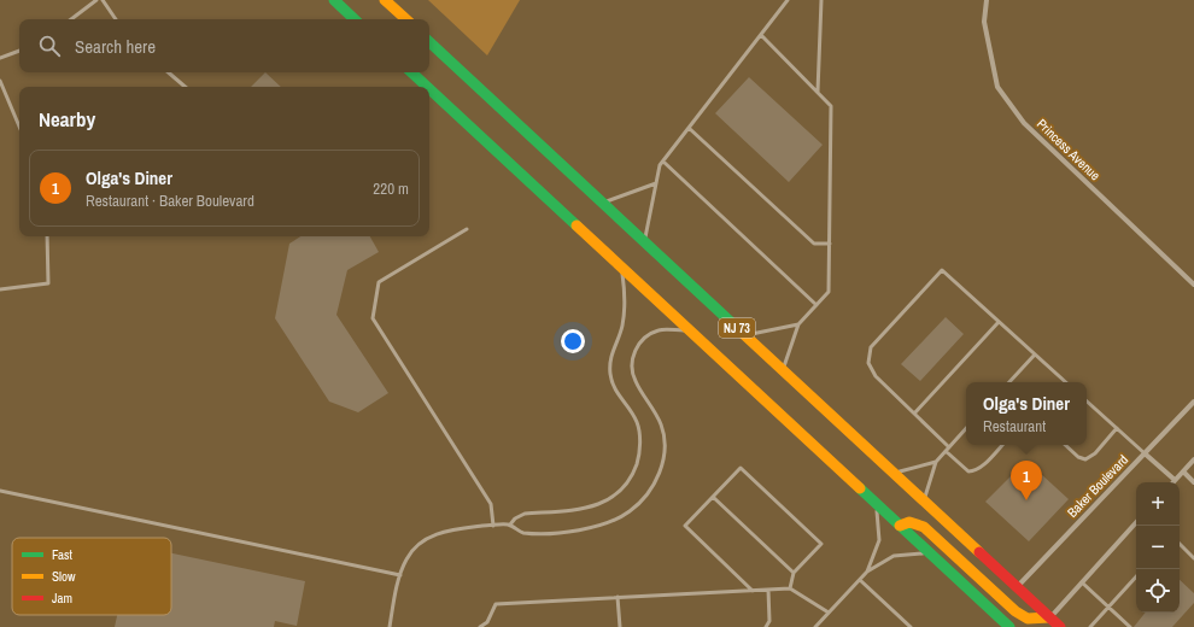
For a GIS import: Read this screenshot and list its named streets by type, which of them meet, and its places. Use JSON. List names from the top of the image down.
{
  "streets": {
    "highway": ["NJ 73"],
    "street": ["Princess Avenue", "Baker Boulevard"]
  },
  "crossings": [
    ["NJ 73", "Baker Boulevard"]
  ],
  "legend": ["Fast", "Slow", "Jam"],
  "page": {
    "search": "Search here",
    "heading": "Nearby",
    "list": [
      {
        "mark": "1",
        "name": "Olga's Diner",
        "note": "Restaurant · Baker Boulevard",
        "value": "220 m"
      }
    ],
    "popup": ["Olga's Diner", "Restaurant"],
    "pins": "1",
    "map_buttons": ["+", "−"]
  }
}
